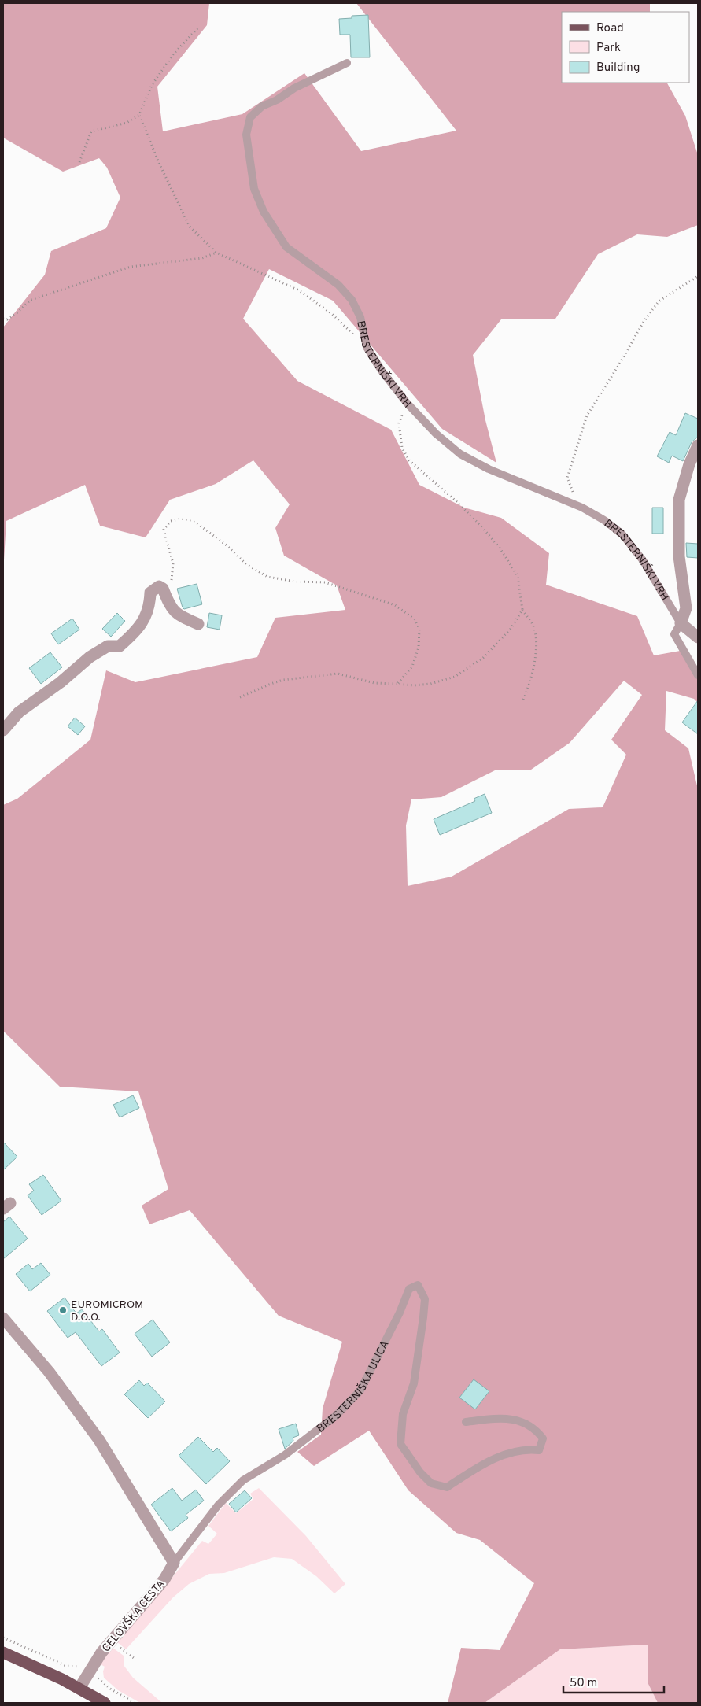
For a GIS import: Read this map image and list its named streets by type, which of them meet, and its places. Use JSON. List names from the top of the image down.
{
  "streets": {
    "street": ["BRESTERNIŠKI VRH", "CELOVŠKA CESTA"],
    "lane": ["BRESTERNIŠKA ULICA"]
  },
  "crossings": [
    ["BRESTERNIŠKA ULICA", "CELOVŠKA CESTA"]
  ],
  "places": ["EUROMICROM D.O.O."],
  "legend": ["Road", "Park", "Building"],
  "scale_bar": "50 m"
}
